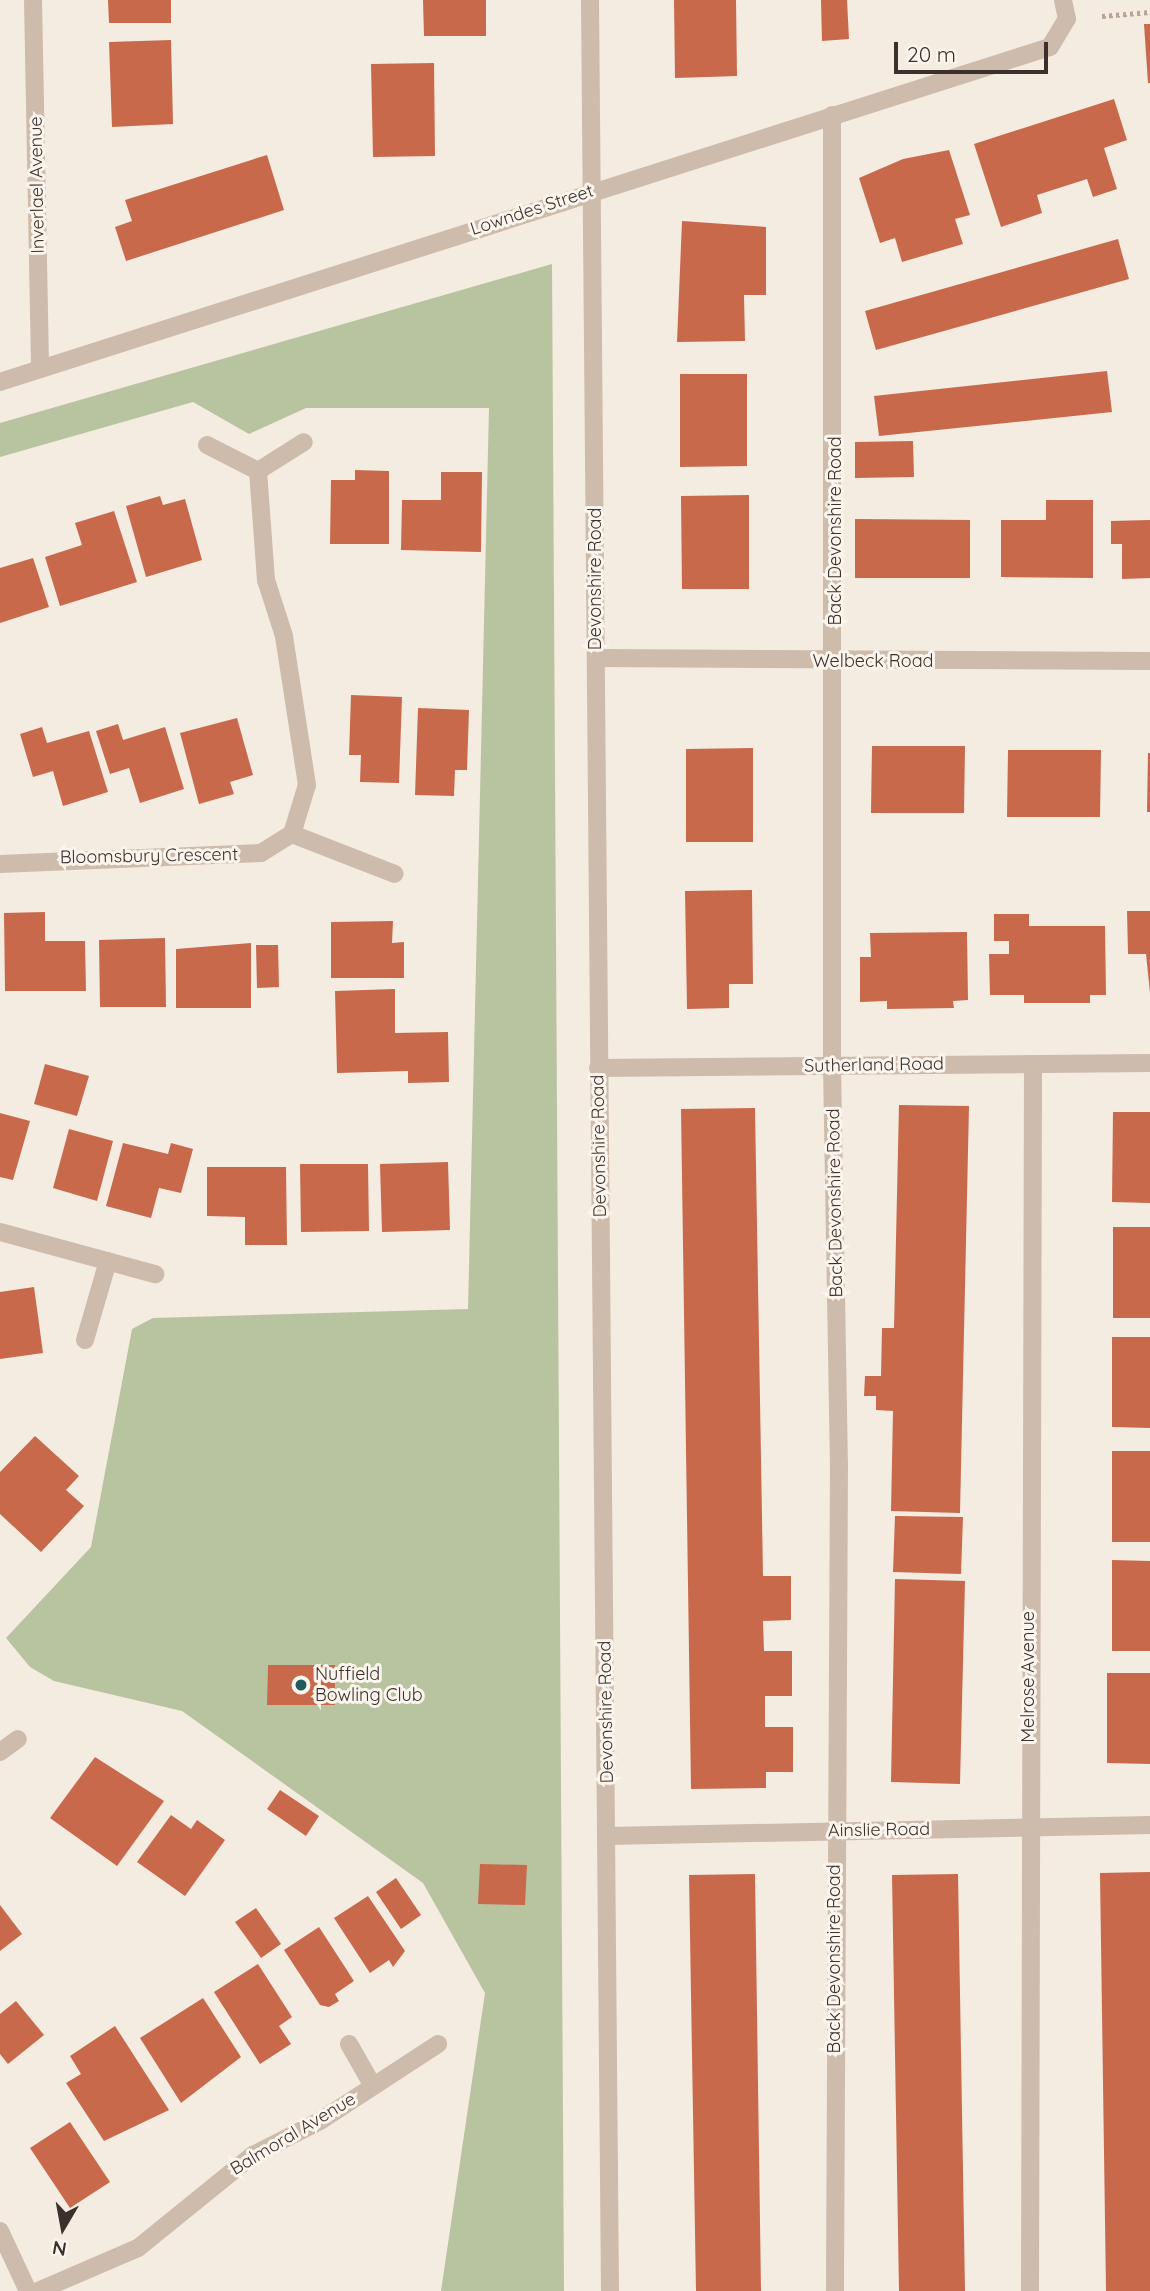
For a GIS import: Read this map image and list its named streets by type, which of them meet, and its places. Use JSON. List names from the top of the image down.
{
  "streets": {
    "street": [
      "Inverlael Avenue",
      "Lowndes Street",
      "Back Devonshire Road",
      "Devonshire Road",
      "Welbeck Road",
      "Bloomsbury Crescent",
      "Sutherland Road",
      "Melrose Avenue",
      "Ainslie Road",
      "Balmoral Avenue"
    ]
  },
  "crossings": [
    ["Inverlael Avenue", "Lowndes Street"],
    ["Lowndes Street", "Back Devonshire Road"],
    ["Lowndes Street", "Devonshire Road"],
    ["Back Devonshire Road", "Welbeck Road"],
    ["Back Devonshire Road", "Sutherland Road"],
    ["Back Devonshire Road", "Ainslie Road"],
    ["Devonshire Road", "Welbeck Road"],
    ["Devonshire Road", "Sutherland Road"],
    ["Devonshire Road", "Ainslie Road"],
    ["Sutherland Road", "Melrose Avenue"],
    ["Melrose Avenue", "Ainslie Road"]
  ],
  "places": ["Nuffield Bowling Club"],
  "scale_bar": "20 m",
  "north": "bottom"
}
